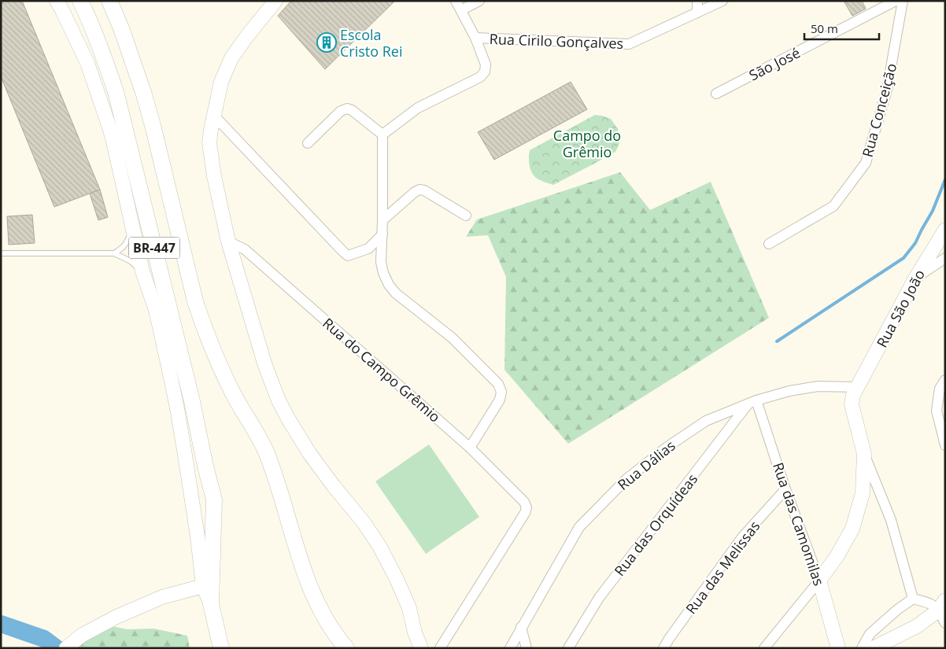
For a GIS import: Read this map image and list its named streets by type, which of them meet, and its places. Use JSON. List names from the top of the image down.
{
  "streets": {
    "main road": ["BR-447"],
    "street": [
      "Rua Cirilo Gonçalves",
      "São José",
      "Rua Conceição",
      "Rua São João",
      "Rua do Campo Grêmio",
      "Rua Dálias",
      "Rua das Camomilas",
      "Rua das Orquídeas",
      "Rua das Melissas"
    ]
  },
  "crossings": [
    ["Rua São João", "Rua Dálias"],
    ["Rua São João", "Rua das Camomilas"],
    ["Rua Dálias", "Rua das Camomilas"],
    ["Rua Dálias", "Rua das Orquídeas"],
    ["Rua das Camomilas", "Rua das Orquídeas"],
    ["Rua das Camomilas", "Rua das Melissas"]
  ],
  "parks": ["Campo do Grêmio"],
  "places": {
    "building": ["Escola Cristo Rei"]
  },
  "scale_bar": "50 m"
}
